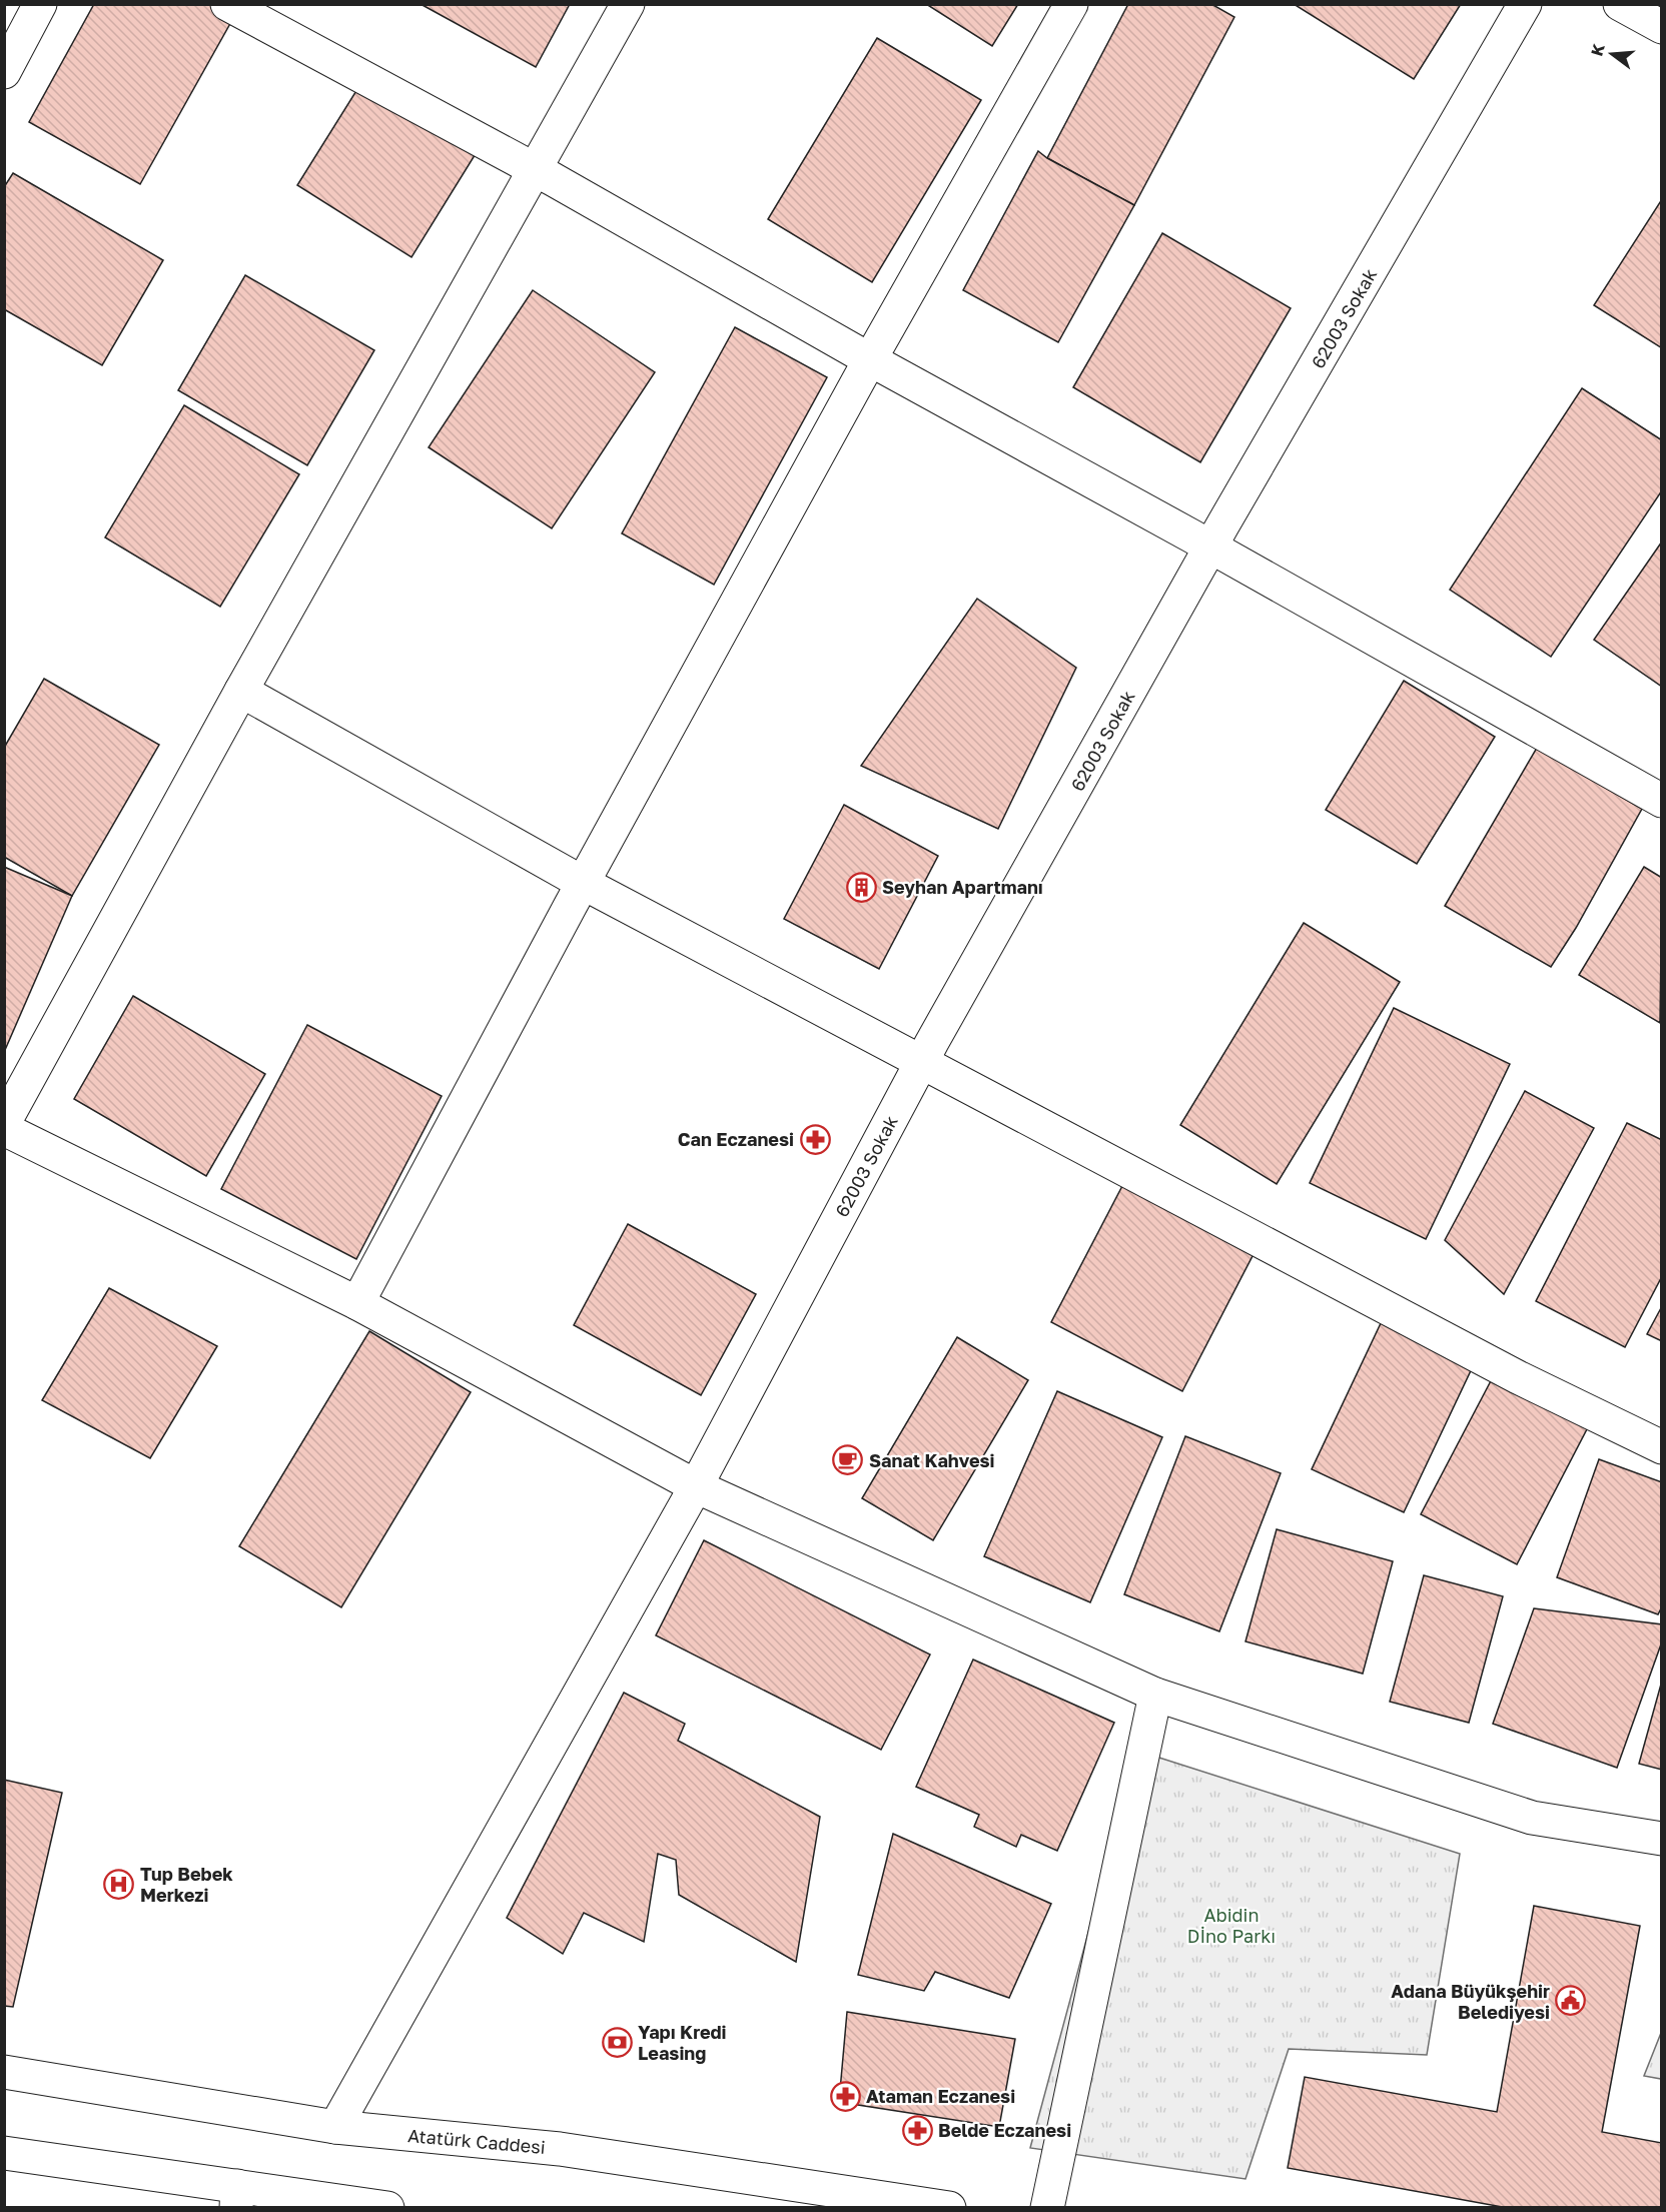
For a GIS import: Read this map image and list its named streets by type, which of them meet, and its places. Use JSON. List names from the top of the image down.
{
  "streets": {
    "street": ["62003 Sokak", "Atatürk Caddesi"]
  },
  "crossings": [
    ["62003 Sokak", "Atatürk Caddesi"]
  ],
  "parks": ["Abidin Dİno Parkı"],
  "places": {
    "building": ["Seyhan Apartmanı"],
    "pharmacy": ["Can Eczanesi", "Ataman Eczanesi", "Belde Eczanesi"],
    "cafe": ["Sanat Kahvesi"],
    "hospital": ["Tup Bebek Merkezi"],
    "public building": ["Adana Büyükşehir Belediyesi"],
    "bank": ["Yapı Kredi Leasing"]
  },
  "north": "left"
}
